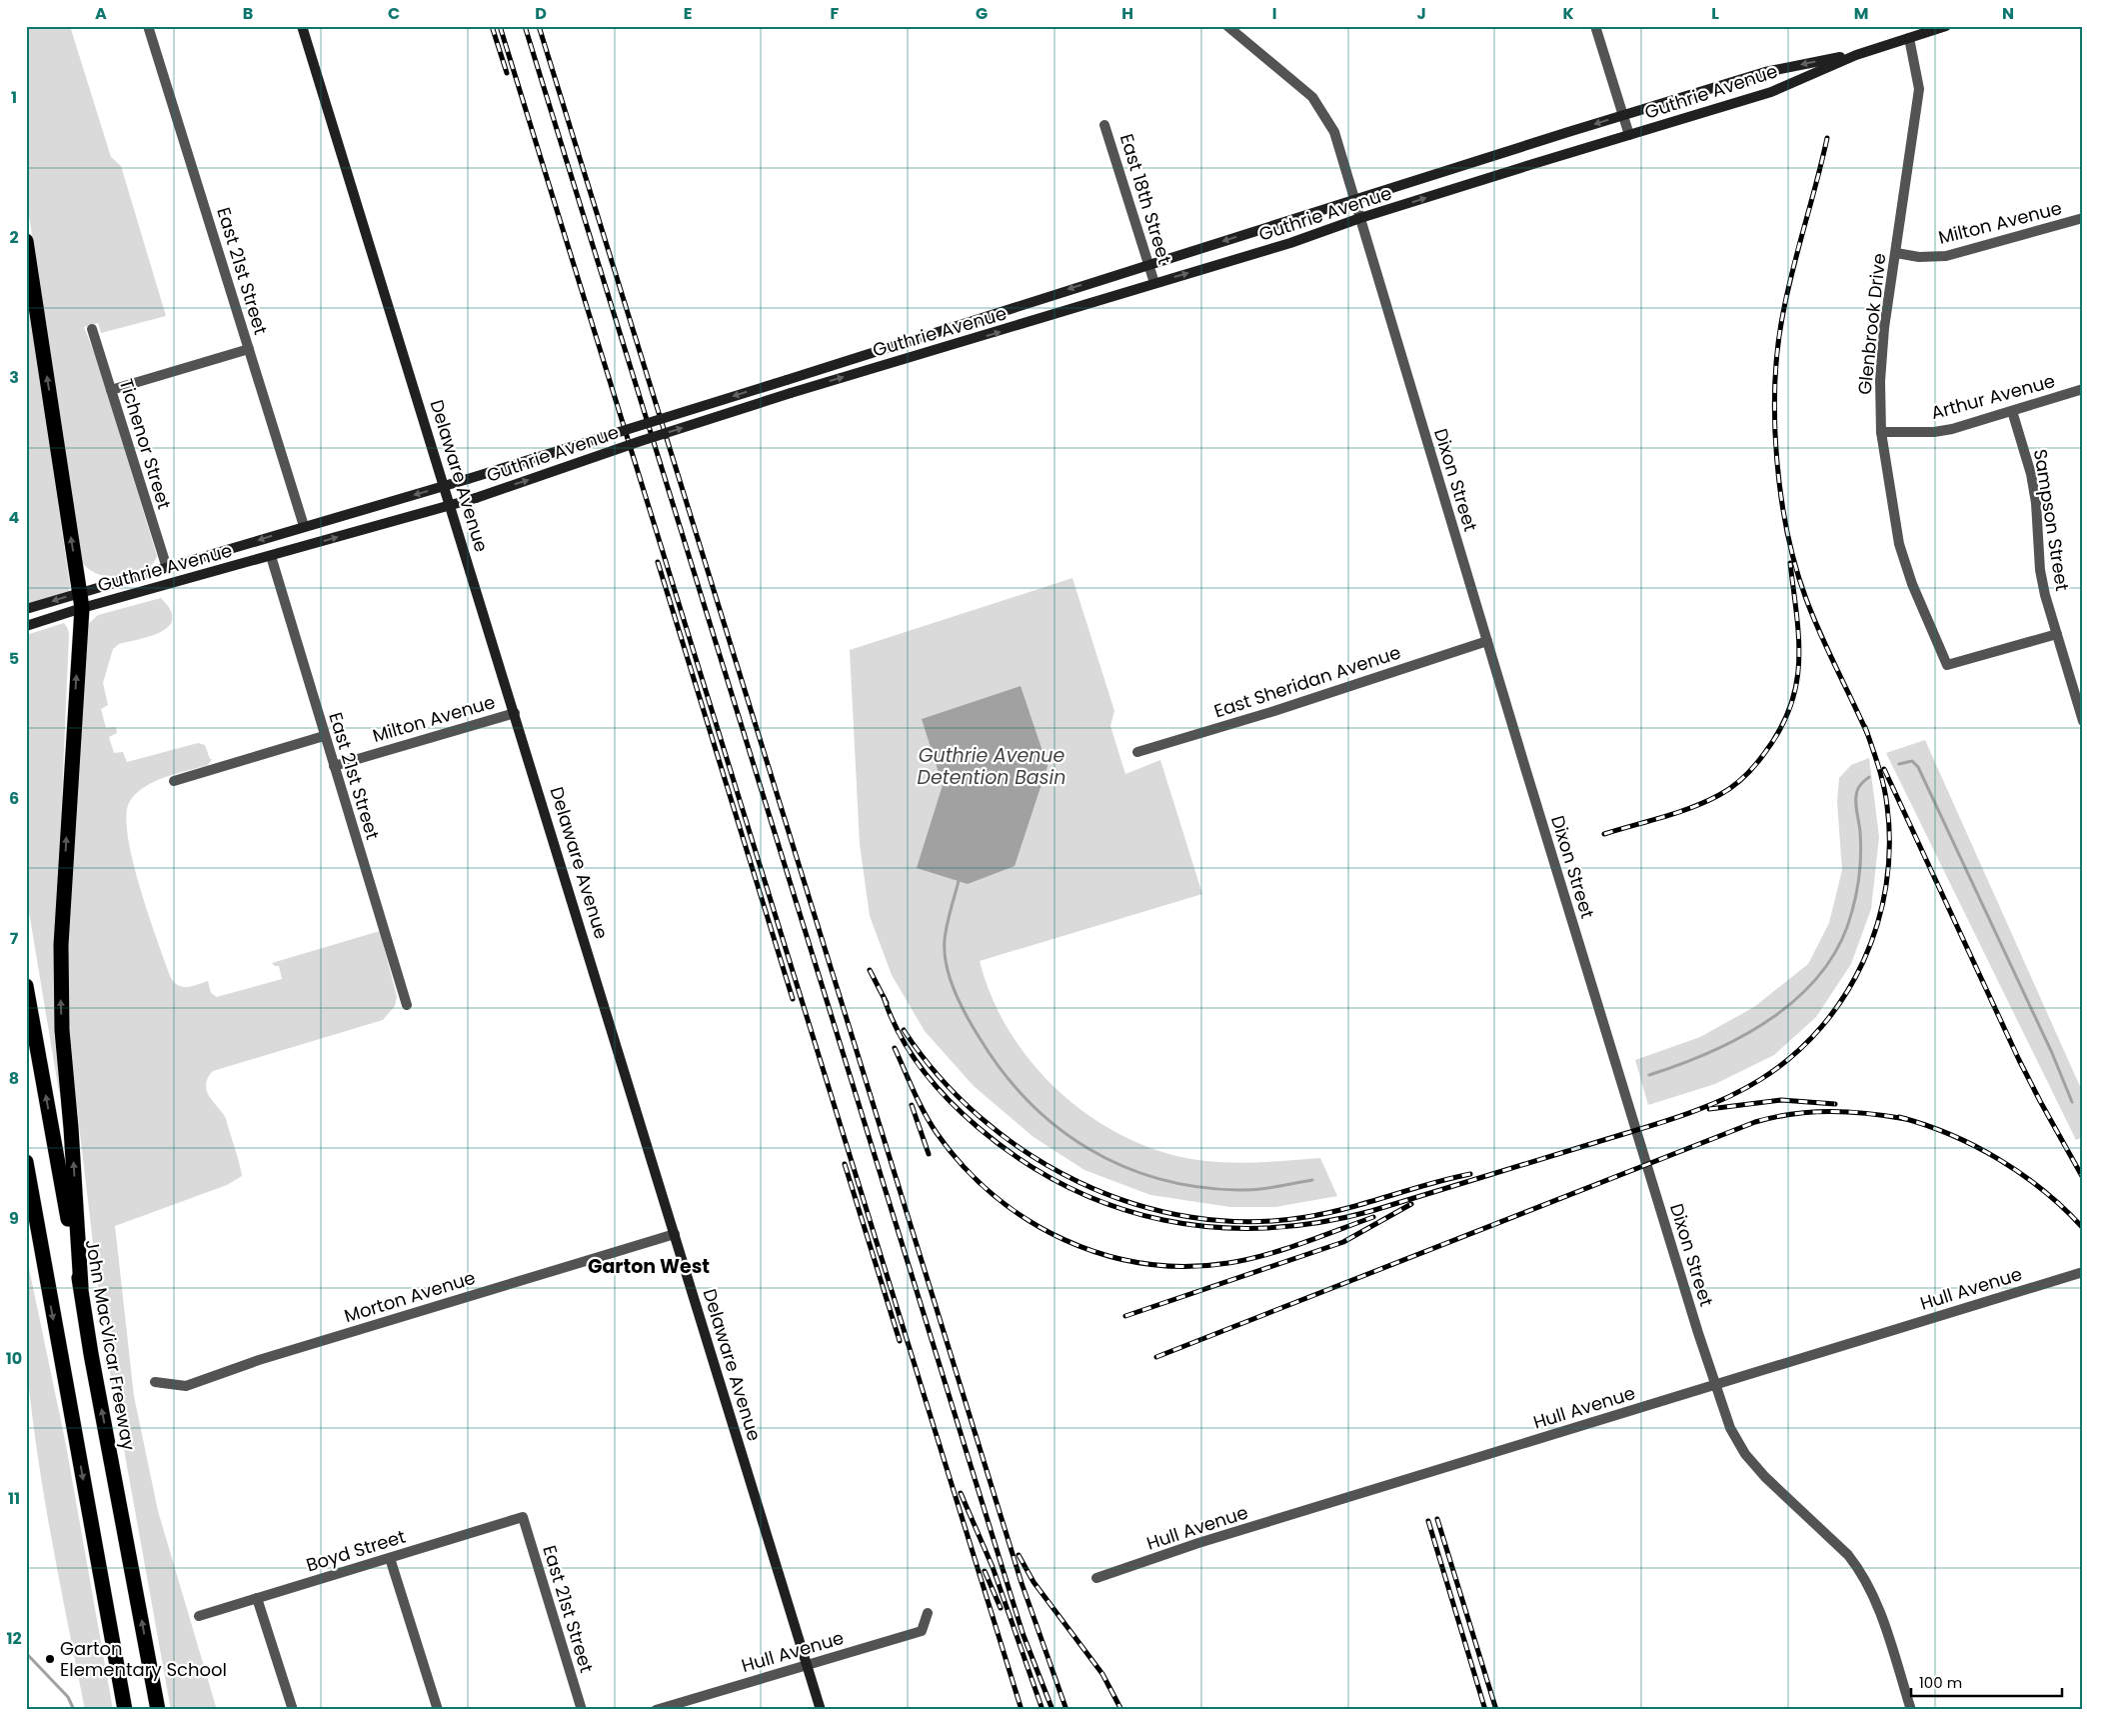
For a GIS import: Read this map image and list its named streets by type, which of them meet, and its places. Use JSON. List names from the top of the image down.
{
  "streets": {
    "highway": ["John MacVicar Freeway"],
    "main road": ["Guthrie Avenue", "Delaware Avenue"],
    "street": [
      "East 18th Street",
      "Milton Avenue",
      "East 21st Street",
      "Glenbrook Drive",
      "Arthur Avenue",
      "Tichenor Street",
      "Dixon Street",
      "Sampson Street",
      "East Sheridan Avenue",
      "Hull Avenue",
      "Morton Avenue",
      "Boyd Street"
    ]
  },
  "crossings": [
    ["Guthrie Avenue", "East 18th Street"],
    ["Guthrie Avenue", "East 21st Street"],
    ["Guthrie Avenue", "Glenbrook Drive"],
    ["Guthrie Avenue", "Tichenor Street"],
    ["Guthrie Avenue", "Delaware Avenue"],
    ["Guthrie Avenue", "Dixon Street"],
    ["Milton Avenue", "East 21st Street"],
    ["Milton Avenue", "Glenbrook Drive"],
    ["Milton Avenue", "Delaware Avenue"],
    ["East 21st Street", "Boyd Street"],
    ["Glenbrook Drive", "Arthur Avenue"],
    ["Glenbrook Drive", "Sampson Street"],
    ["Arthur Avenue", "Sampson Street"],
    ["Delaware Avenue", "Hull Avenue"],
    ["Delaware Avenue", "Morton Avenue"],
    ["Dixon Street", "East Sheridan Avenue"],
    ["Dixon Street", "Hull Avenue"]
  ],
  "districts": ["Garton West"],
  "water": ["Guthrie Avenue Detention Basin"],
  "places": ["Garton Elementary School"],
  "scale_bar": "100 m",
  "grid": {
    "columns": [
      "A",
      "B",
      "C",
      "D",
      "E",
      "F",
      "G",
      "H",
      "I",
      "J",
      "K",
      "L",
      "M",
      "N"
    ],
    "rows": [
      "1",
      "2",
      "3",
      "4",
      "5",
      "6",
      "7",
      "8",
      "9",
      "10",
      "11",
      "12"
    ]
  }
}
